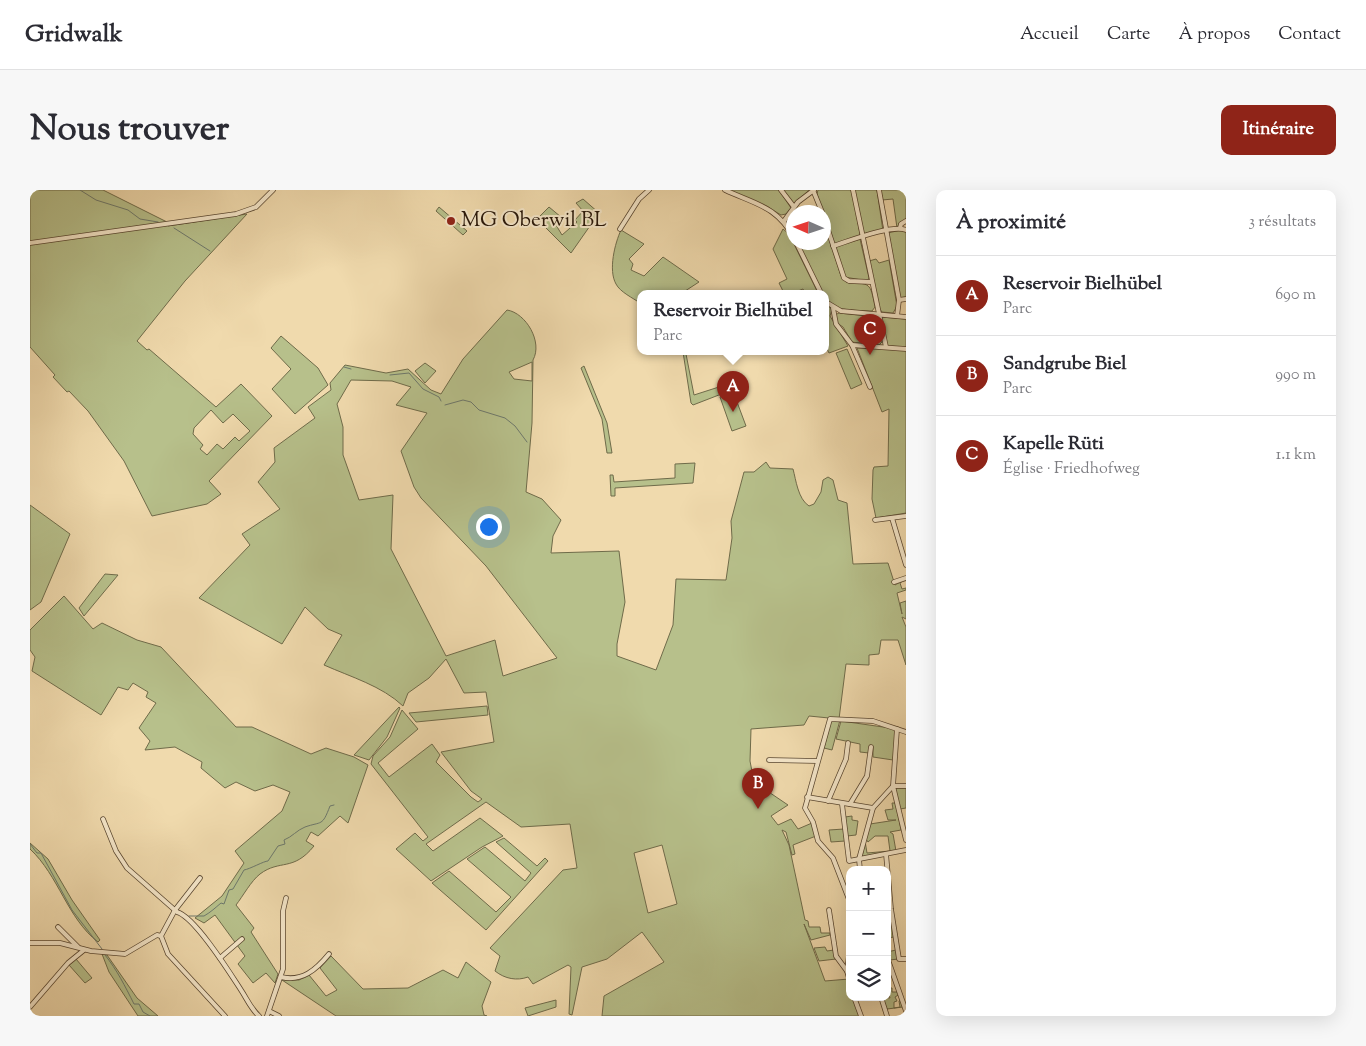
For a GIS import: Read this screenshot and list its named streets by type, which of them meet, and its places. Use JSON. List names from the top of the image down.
{
  "places": ["MG Oberwil BL"],
  "north": "left",
  "page": {
    "header": "Gridwalk",
    "nav": [
      "Accueil",
      "Carte",
      "À propos",
      "Contact"
    ],
    "title": "Nous trouver",
    "buttons": "Itinéraire",
    "heading": ["À proximité", "3 résultats"],
    "list": [
      {
        "mark": "A",
        "name": "Reservoir Bielhübel",
        "note": "Parc",
        "value": "690 m"
      },
      {
        "mark": "B",
        "name": "Sandgrube Biel",
        "note": "Parc",
        "value": "990 m"
      },
      {
        "mark": "C",
        "name": "Kapelle Rüti",
        "note": "Église · Friedhofweg",
        "value": "1.1 km"
      }
    ],
    "popup": ["Reservoir Bielhübel", "Parc"],
    "pins": ["C", "A", "B"],
    "map_buttons": ["+", "−"]
  }
}
